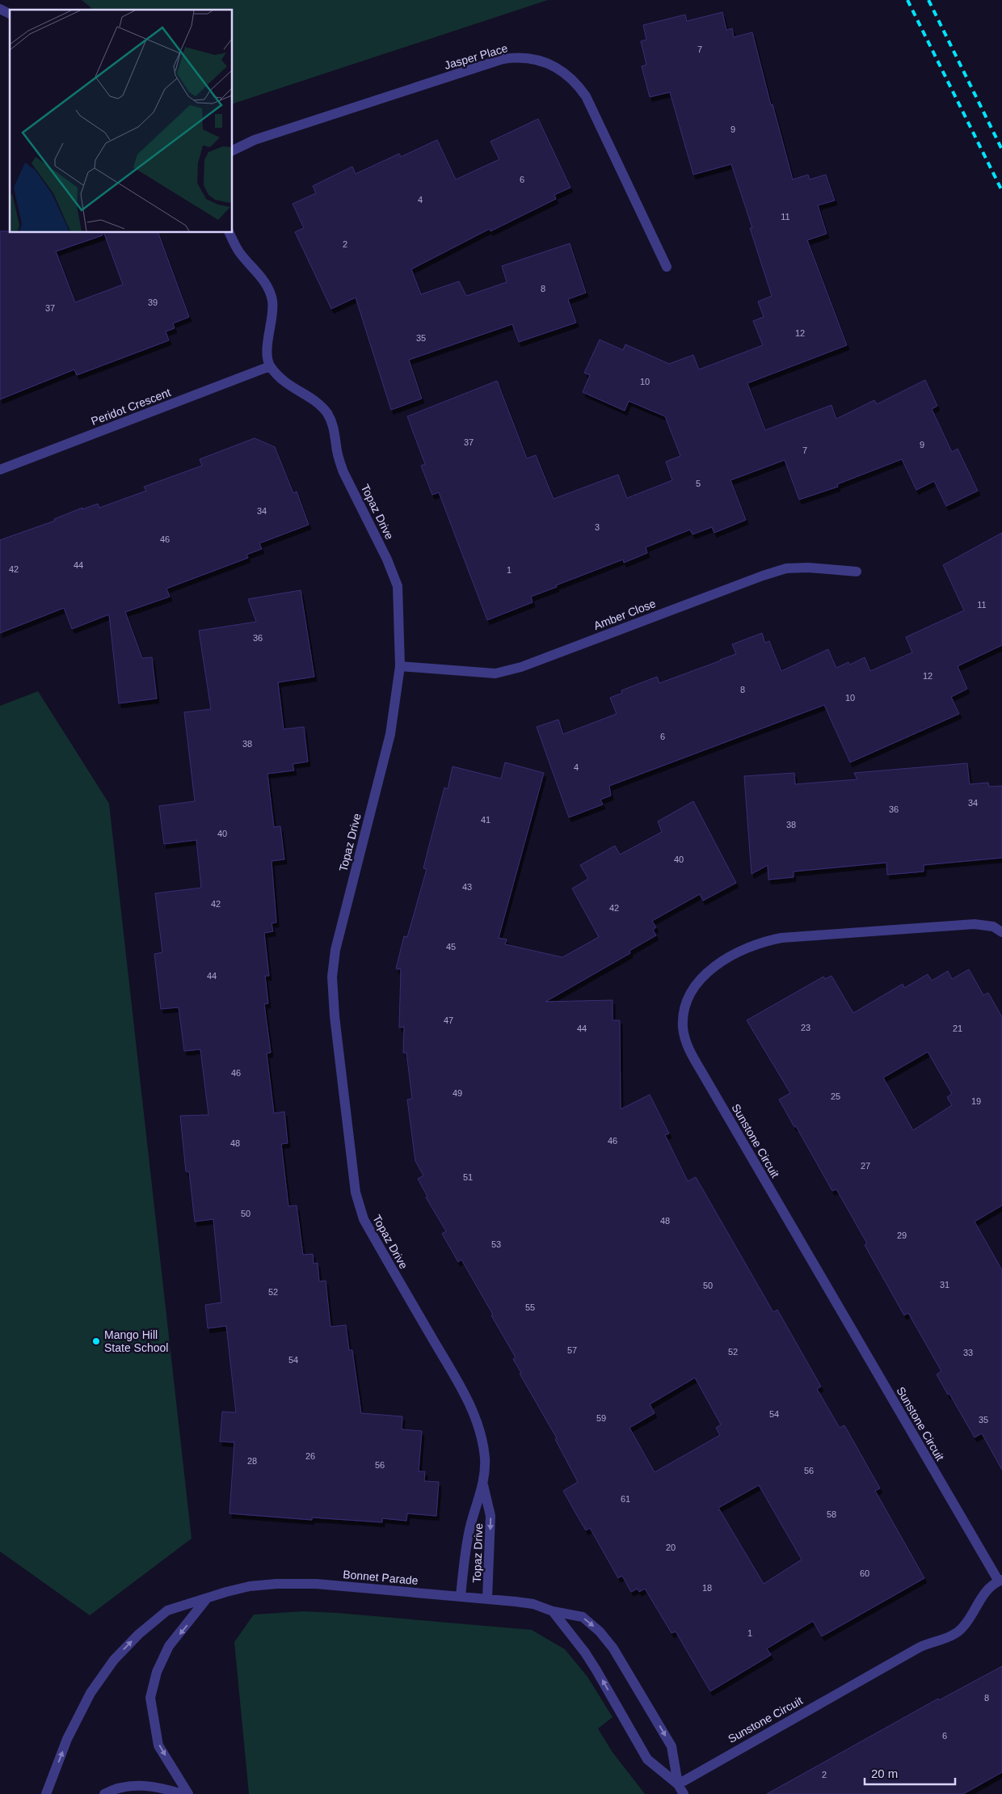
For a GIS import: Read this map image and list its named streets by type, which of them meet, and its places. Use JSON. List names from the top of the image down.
{
  "streets": {
    "street": [
      "Jasper Place",
      "Peridot Crescent",
      "Topaz Drive",
      "Amber Close",
      "Sunstone Circuit",
      "Bonnet Parade"
    ]
  },
  "crossings": [
    ["Peridot Crescent", "Topaz Drive"],
    ["Topaz Drive", "Amber Close"],
    ["Topaz Drive", "Bonnet Parade"],
    ["Sunstone Circuit", "Bonnet Parade"]
  ],
  "places": ["Mango Hill State School"],
  "house_numbers": [
    "7",
    "9",
    "6",
    "4",
    "11",
    "2",
    "8",
    "39",
    "37",
    "12",
    "35",
    "10",
    "37",
    "9",
    "7",
    "5",
    "34",
    "3",
    "46",
    "44",
    "42",
    "1",
    "11",
    "36",
    "12",
    "8",
    "10",
    "6",
    "38",
    "4",
    "34",
    "36",
    "41",
    "38",
    "40",
    "40",
    "43",
    "42",
    "42",
    "45",
    "44",
    "47",
    "23",
    "44",
    "21",
    "46",
    "49",
    "25",
    "19",
    "46",
    "48",
    "27",
    "51",
    "50",
    "48",
    "29",
    "53",
    "31",
    "50",
    "52",
    "55",
    "57",
    "52",
    "33",
    "54",
    "54",
    "59",
    "35",
    "26",
    "28",
    "56",
    "56",
    "61",
    "58",
    "20",
    "60",
    "18",
    "1",
    "8",
    "6",
    "2"
  ],
  "scale_bar": "20 m"
}
